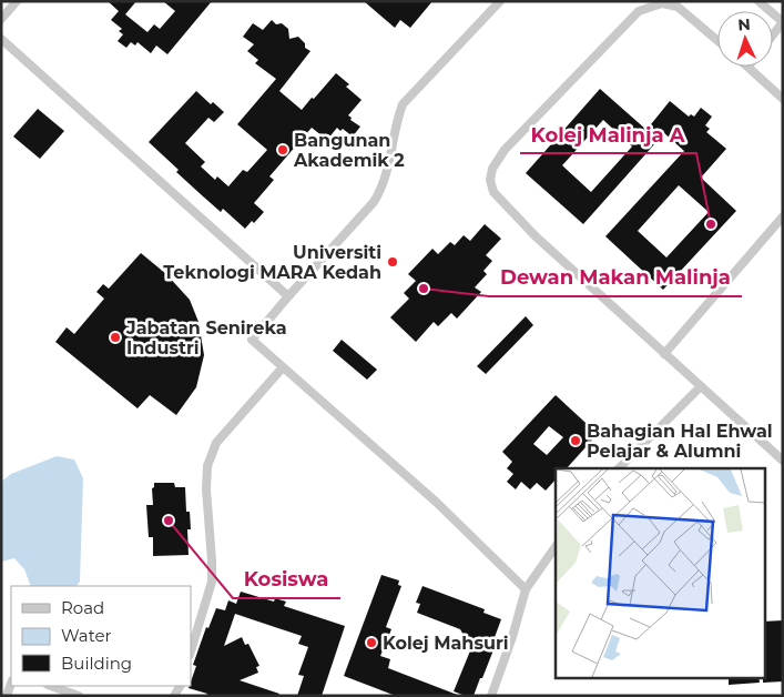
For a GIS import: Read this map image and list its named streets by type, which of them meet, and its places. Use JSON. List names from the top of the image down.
{
  "places": [
    "Bangunan Akademik 2",
    "Kolej Malinja A",
    "Universiti Teknologi MARA Kedah",
    "Dewan Makan Malinja",
    "Jabatan Senireka Industri",
    "Bahagian Hal Ehwal Pelajar & Alumni",
    "Kosiswa",
    "Kolej Mahsuri"
  ],
  "legend": ["Road", "Water", "Building"],
  "north": "top"
}
